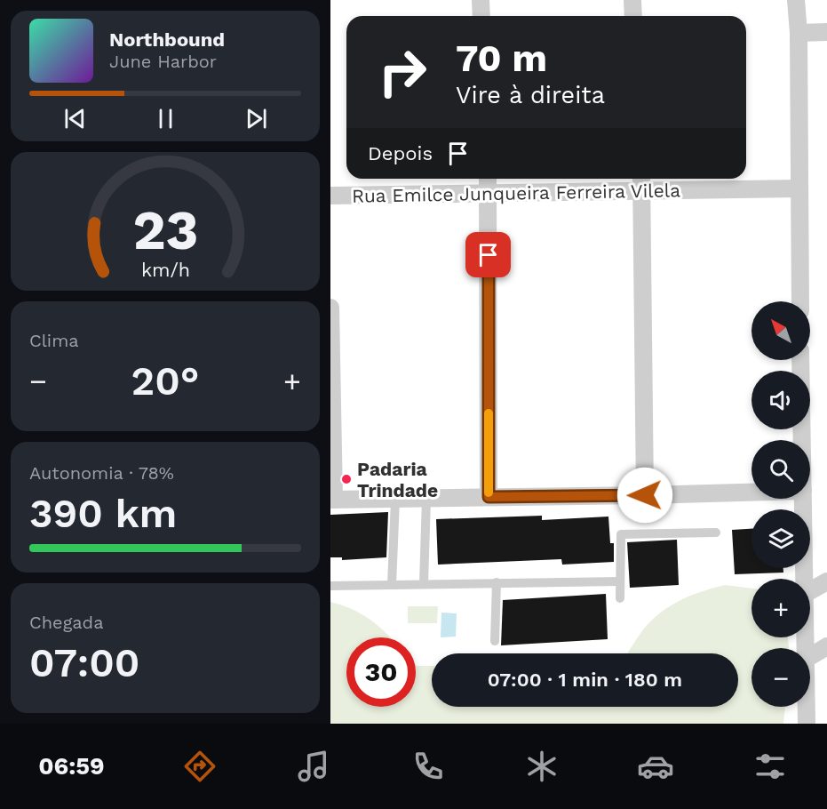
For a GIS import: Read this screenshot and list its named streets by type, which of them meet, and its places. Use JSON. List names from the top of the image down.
{
  "streets": {
    "street": ["Rua Emilce Junqueira Ferreira Vilela"]
  },
  "places": ["Padaria Trindade"],
  "north": "top left",
  "page": {
    "turn": ["70 m", "Vire à direita"],
    "song": ["Northbound", "June Harbor"],
    "then": "Depois",
    "tile": [
      "Clima",
      ["Autonomia · 78%", "390 km"],
      ["Chegada", "07:00"]
    ],
    "map_buttons": ["+", "−"],
    "heat": ["−", "20°", "+"],
    "limit": "30",
    "trip": "07:00 · 1 min · 180 m",
    "tabs": "06:59",
    "gauge": ["23", "km/h"]
  }
}
